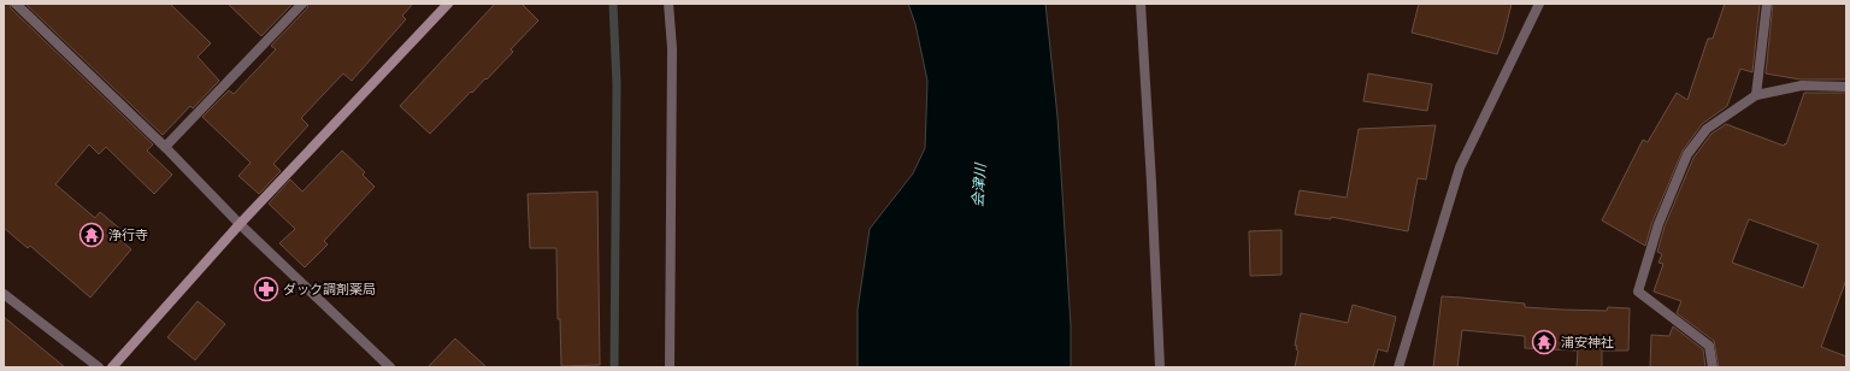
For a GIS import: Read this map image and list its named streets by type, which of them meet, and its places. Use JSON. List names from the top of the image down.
{
  "water": ["会津川"],
  "places": {
    "temple": ["浄行寺", "浦安神社"],
    "pharmacy": ["ダック調剤薬局"]
  }
}
